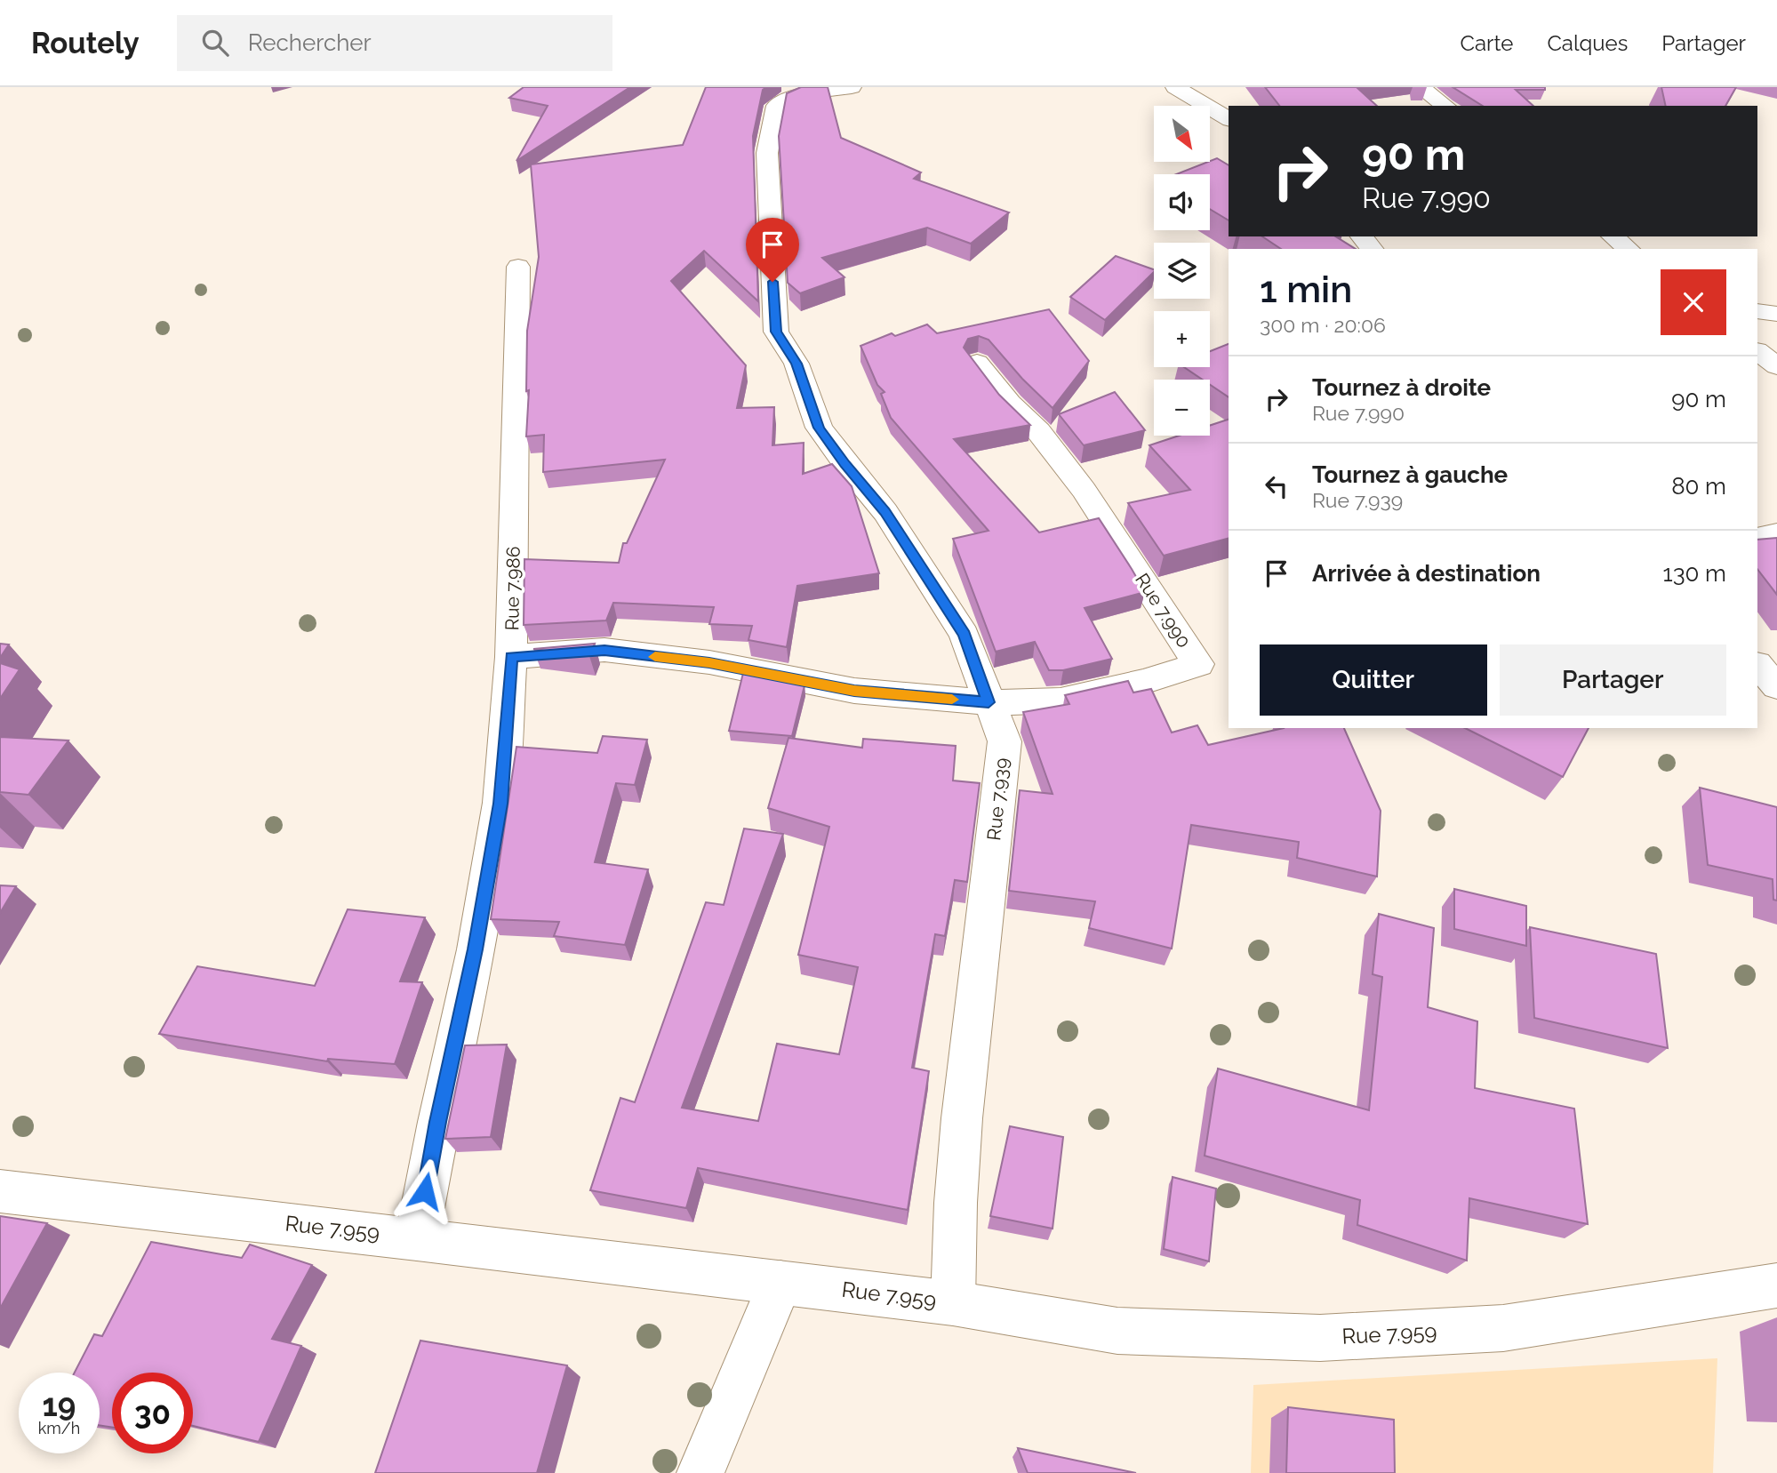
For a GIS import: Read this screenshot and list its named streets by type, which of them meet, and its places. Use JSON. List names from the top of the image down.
{
  "streets": {
    "street": [
      "Rue 7.986",
      "Rue 7.990",
      "Rue 7.939",
      "Rue 7.959"
    ]
  },
  "crossings": [
    ["Rue 7.986", "Rue 7.990"],
    ["Rue 7.986", "Rue 7.959"],
    ["Rue 7.990", "Rue 7.939"],
    ["Rue 7.939", "Rue 7.959"]
  ],
  "north": "bottom right",
  "page": {
    "header": "Routely",
    "search": "Rechercher",
    "nav": ["Carte", "Calques", "Partager"],
    "map_buttons": ["+", "−"],
    "turn": ["90 m", "Rue 7.990"],
    "heading": ["1 min", "300 m · 20:06"],
    "list": [
      {
        "name": "Tournez à droite",
        "note": "Rue 7.990",
        "value": "90 m"
      },
      {
        "name": "Tournez à gauche",
        "note": "Rue 7.939",
        "value": "80 m"
      },
      {
        "name": "Arrivée à destination",
        "value": "130 m"
      }
    ],
    "buttons": ["Quitter", "Partager"],
    "speed": "19 km/h",
    "limit": "30"
  }
}
